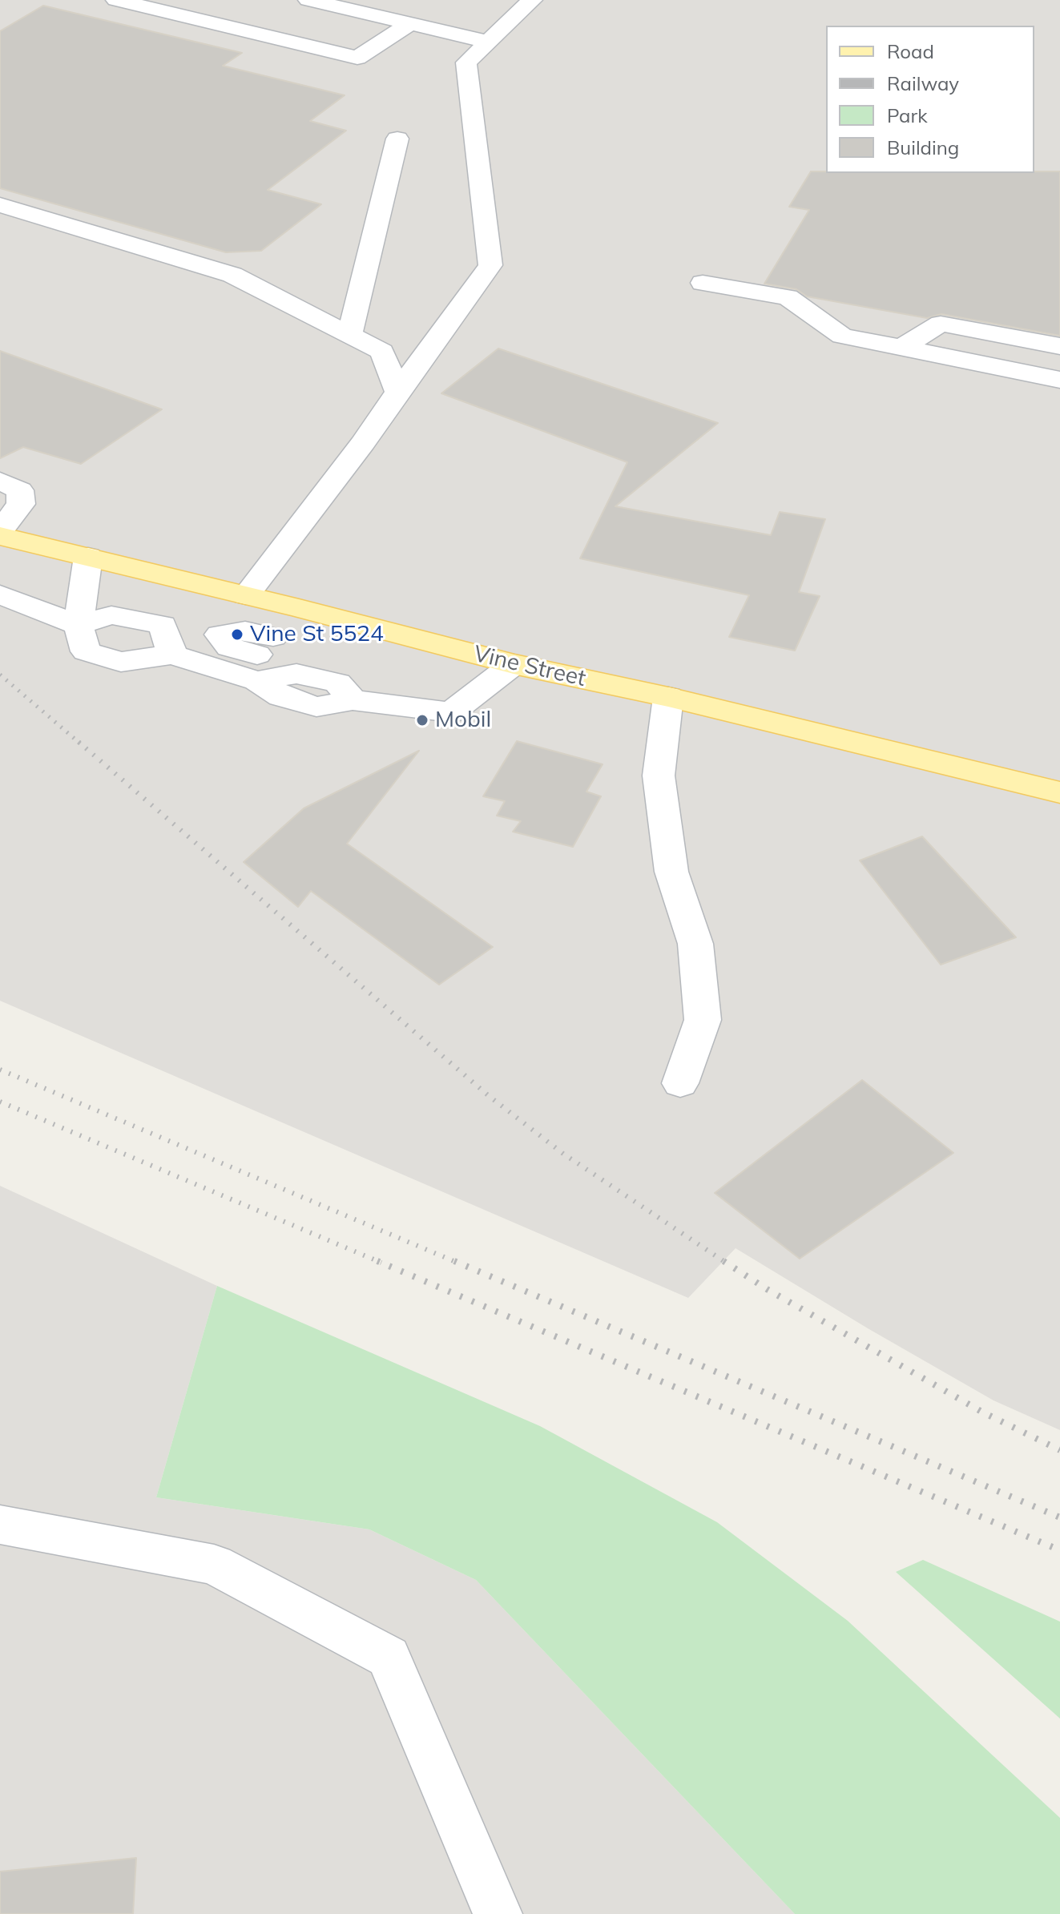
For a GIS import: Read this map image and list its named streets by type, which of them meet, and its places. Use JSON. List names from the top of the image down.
{
  "streets": {
    "main road": ["Vine Street"]
  },
  "places": ["Vine St 5524", "Mobil"],
  "legend": [
    "Road",
    "Railway",
    "Park",
    "Building"
  ]
}
